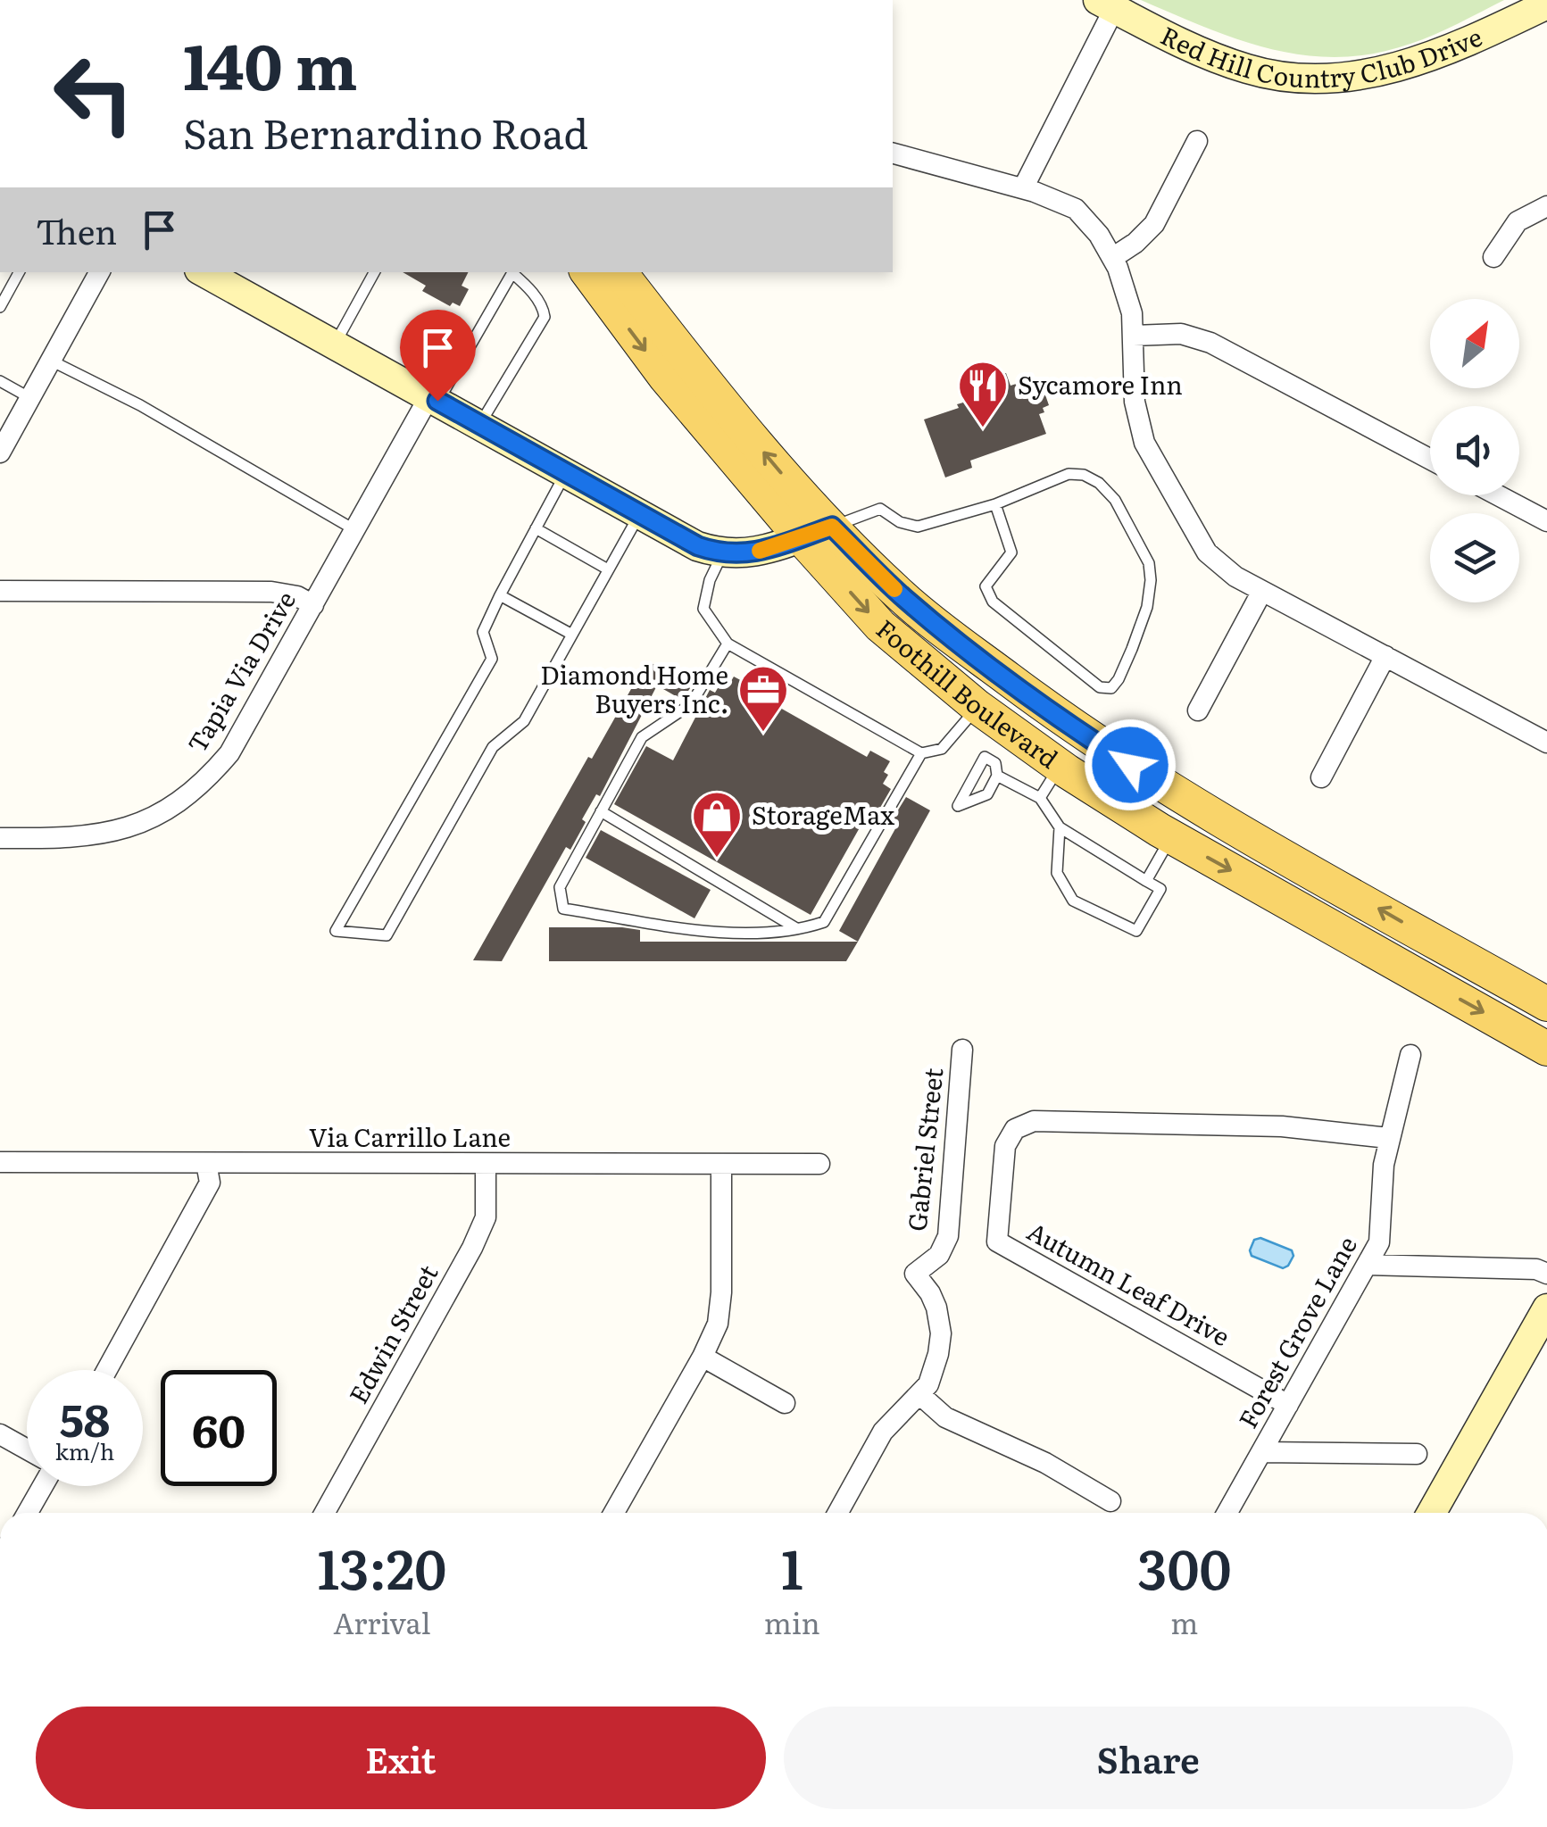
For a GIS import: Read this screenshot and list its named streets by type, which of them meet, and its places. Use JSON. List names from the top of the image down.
{
  "streets": {
    "main road": ["Foothill Boulevard"],
    "street": [
      "Red Hill Country Club Drive",
      "Tapia Via Drive",
      "Via Carrillo Lane",
      "Gabriel Street",
      "Autumn Leaf Drive",
      "Forest Grove Lane",
      "Edwin Street"
    ]
  },
  "crossings": [
    ["Via Carrillo Lane", "Edwin Street"],
    ["Autumn Leaf Drive", "Forest Grove Lane"]
  ],
  "places": {
    "restaurant": ["Sycamore Inn"],
    "office": ["Diamond Home Buyers Inc."],
    "shop": ["StorageMax"]
  },
  "north": "top right",
  "page": {
    "turn": ["140 m", "San Bernardino Road"],
    "then": "Then",
    "speed": "58 km/h",
    "limit": "60",
    "eta": [
      "13:20",
      "Arrival",
      "1",
      "min",
      "300",
      "m"
    ],
    "buttons": ["Exit", "Share"]
  }
}
